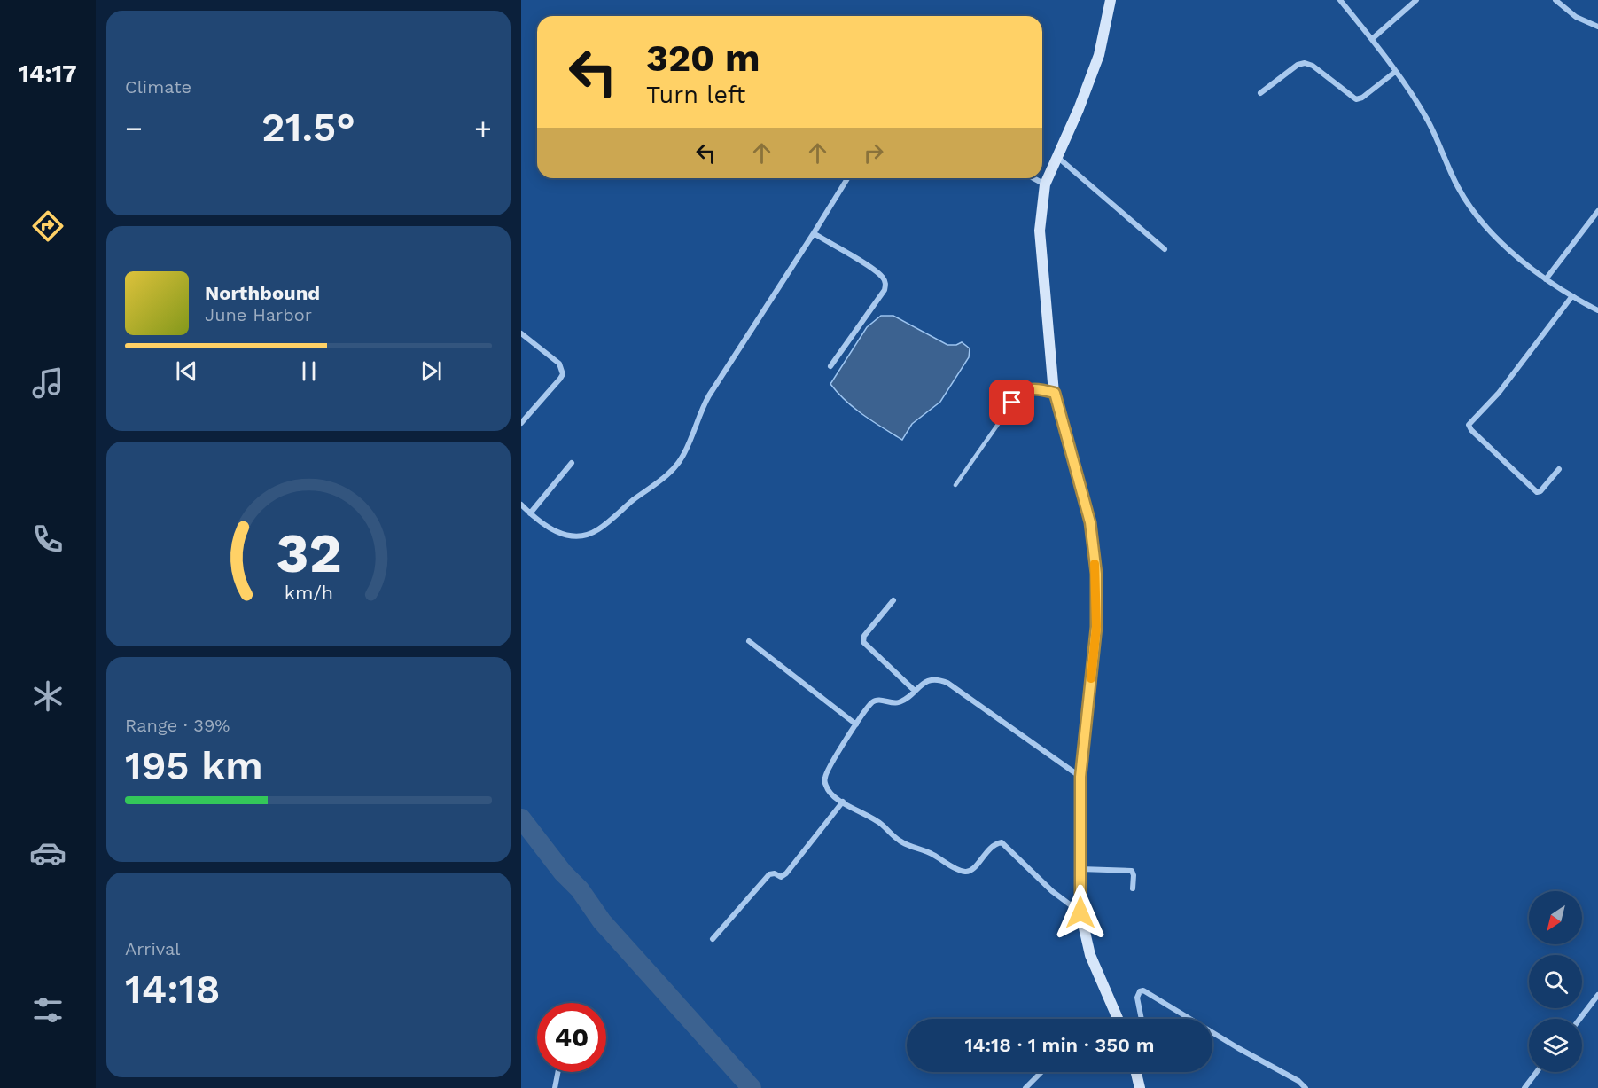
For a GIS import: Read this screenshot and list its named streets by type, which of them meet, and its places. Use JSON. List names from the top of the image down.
{
  "north": "bottom left",
  "page": {
    "tabs": "14:17",
    "tile": [
      "Climate",
      ["Range · 39%", "195 km"],
      ["Arrival", "14:18"]
    ],
    "turn": ["320 m", "Turn left"],
    "heat": ["−", "21.5°", "+"],
    "song": ["Northbound", "June Harbor"],
    "limit": "40",
    "trip": "14:18 · 1 min · 350 m",
    "gauge": ["32", "km/h"]
  }
}
